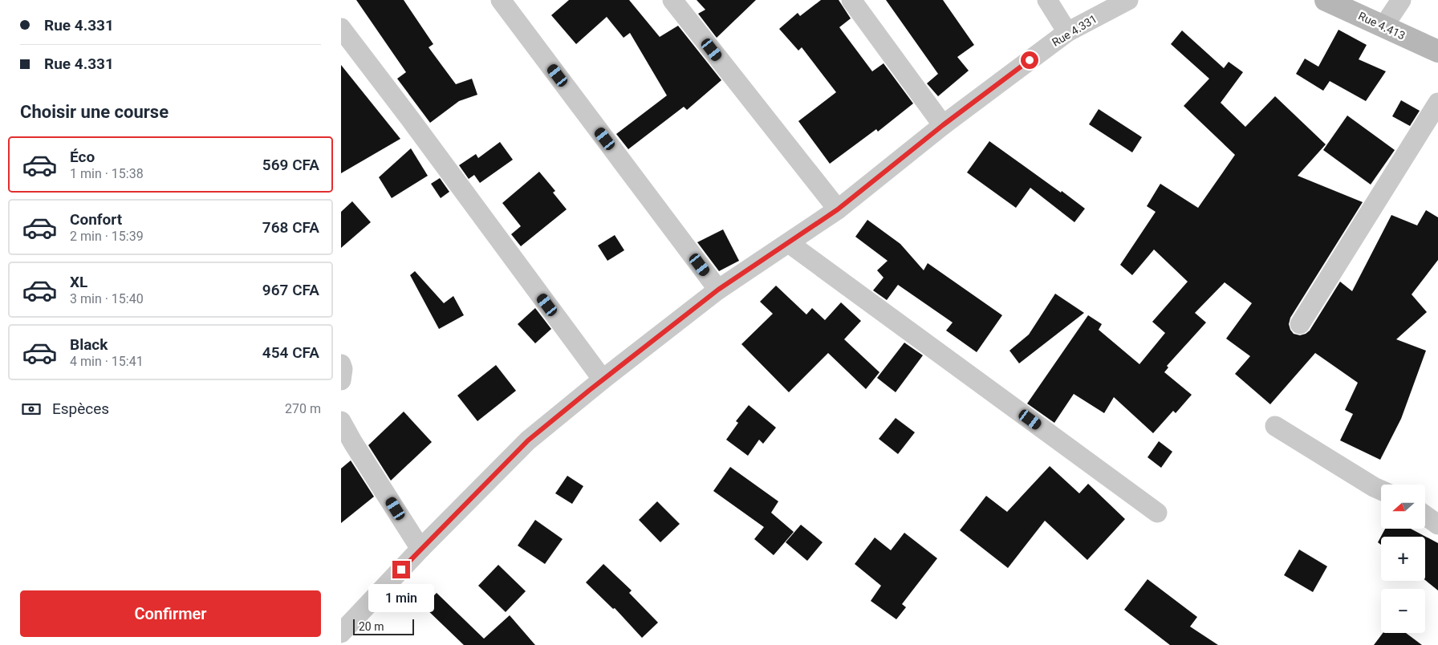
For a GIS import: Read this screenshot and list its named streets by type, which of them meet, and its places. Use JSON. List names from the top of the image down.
{
  "streets": {
    "street": ["Rue 4.413", "Rue 4.331"]
  },
  "scale_bar": "20 m",
  "north": "left",
  "page": {
    "banner": ["Rue 4.331", "Rue 4.331"],
    "heading": "Choisir une course",
    "list": [
      {
        "name": "Éco",
        "note": "1 min · 15:38",
        "value": "569 CFA"
      },
      {
        "name": "Confort",
        "note": "2 min · 15:39",
        "value": "768 CFA"
      },
      {
        "name": "XL",
        "note": "3 min · 15:40",
        "value": "967 CFA"
      },
      {
        "name": "Black",
        "note": "4 min · 15:41",
        "value": "454 CFA"
      }
    ],
    "pay": ["Espèces", "270 m"],
    "map_buttons": ["+", "−"],
    "buttons": "Confirmer",
    "bubble": "1 min",
    "scale": "20 m"
  }
}
